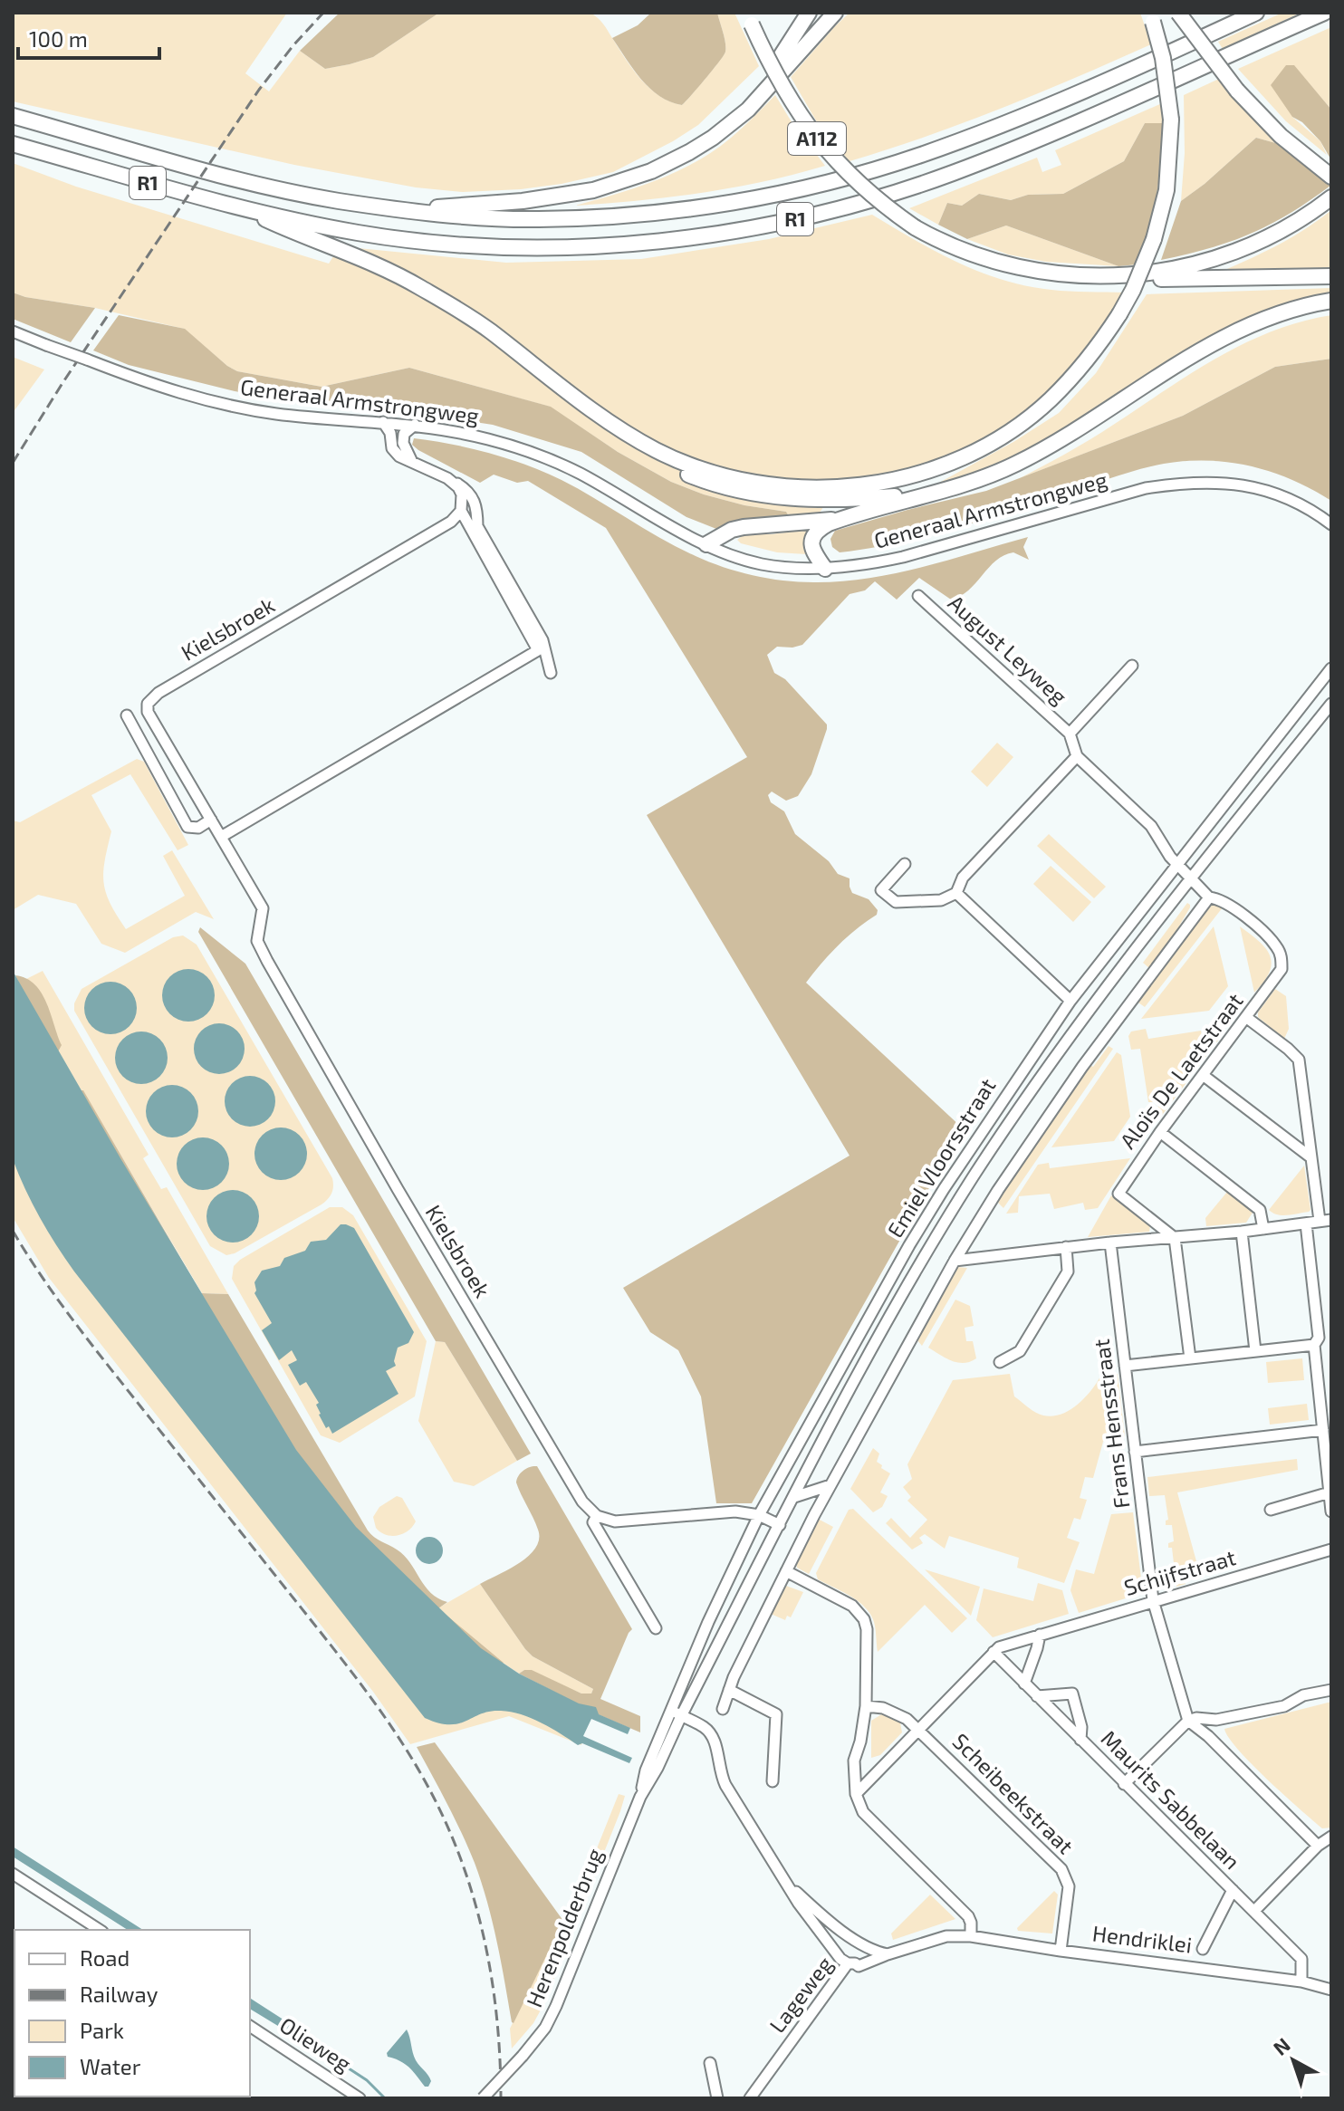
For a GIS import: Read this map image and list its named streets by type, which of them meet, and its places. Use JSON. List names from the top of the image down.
{
  "streets": {
    "highway": ["A112", "R1"],
    "street": [
      "Generaal Armstrongweg",
      "Kielsbroek",
      "August Leyweg",
      "Aloïs De Laetstraat",
      "Emiel Vloorsstraat",
      "Frans Hensstraat",
      "Schijfstraat",
      "Scheibeekstraat",
      "Maurits Sabbelaan",
      "Herenpolderbrug",
      "Hendriklei",
      "Lageweg",
      "Olieweg"
    ]
  },
  "crossings": [
    ["August Leyweg", "Emiel Vloorsstraat"],
    ["Emiel Vloorsstraat", "Herenpolderbrug"],
    ["Frans Hensstraat", "Schijfstraat"],
    ["Schijfstraat", "Maurits Sabbelaan"],
    ["Scheibeekstraat", "Hendriklei"],
    ["Maurits Sabbelaan", "Hendriklei"],
    ["Hendriklei", "Lageweg"]
  ],
  "legend": [
    "Road",
    "Railway",
    "Park",
    "Water"
  ],
  "scale_bar": "100 m",
  "north": "top left"
}
